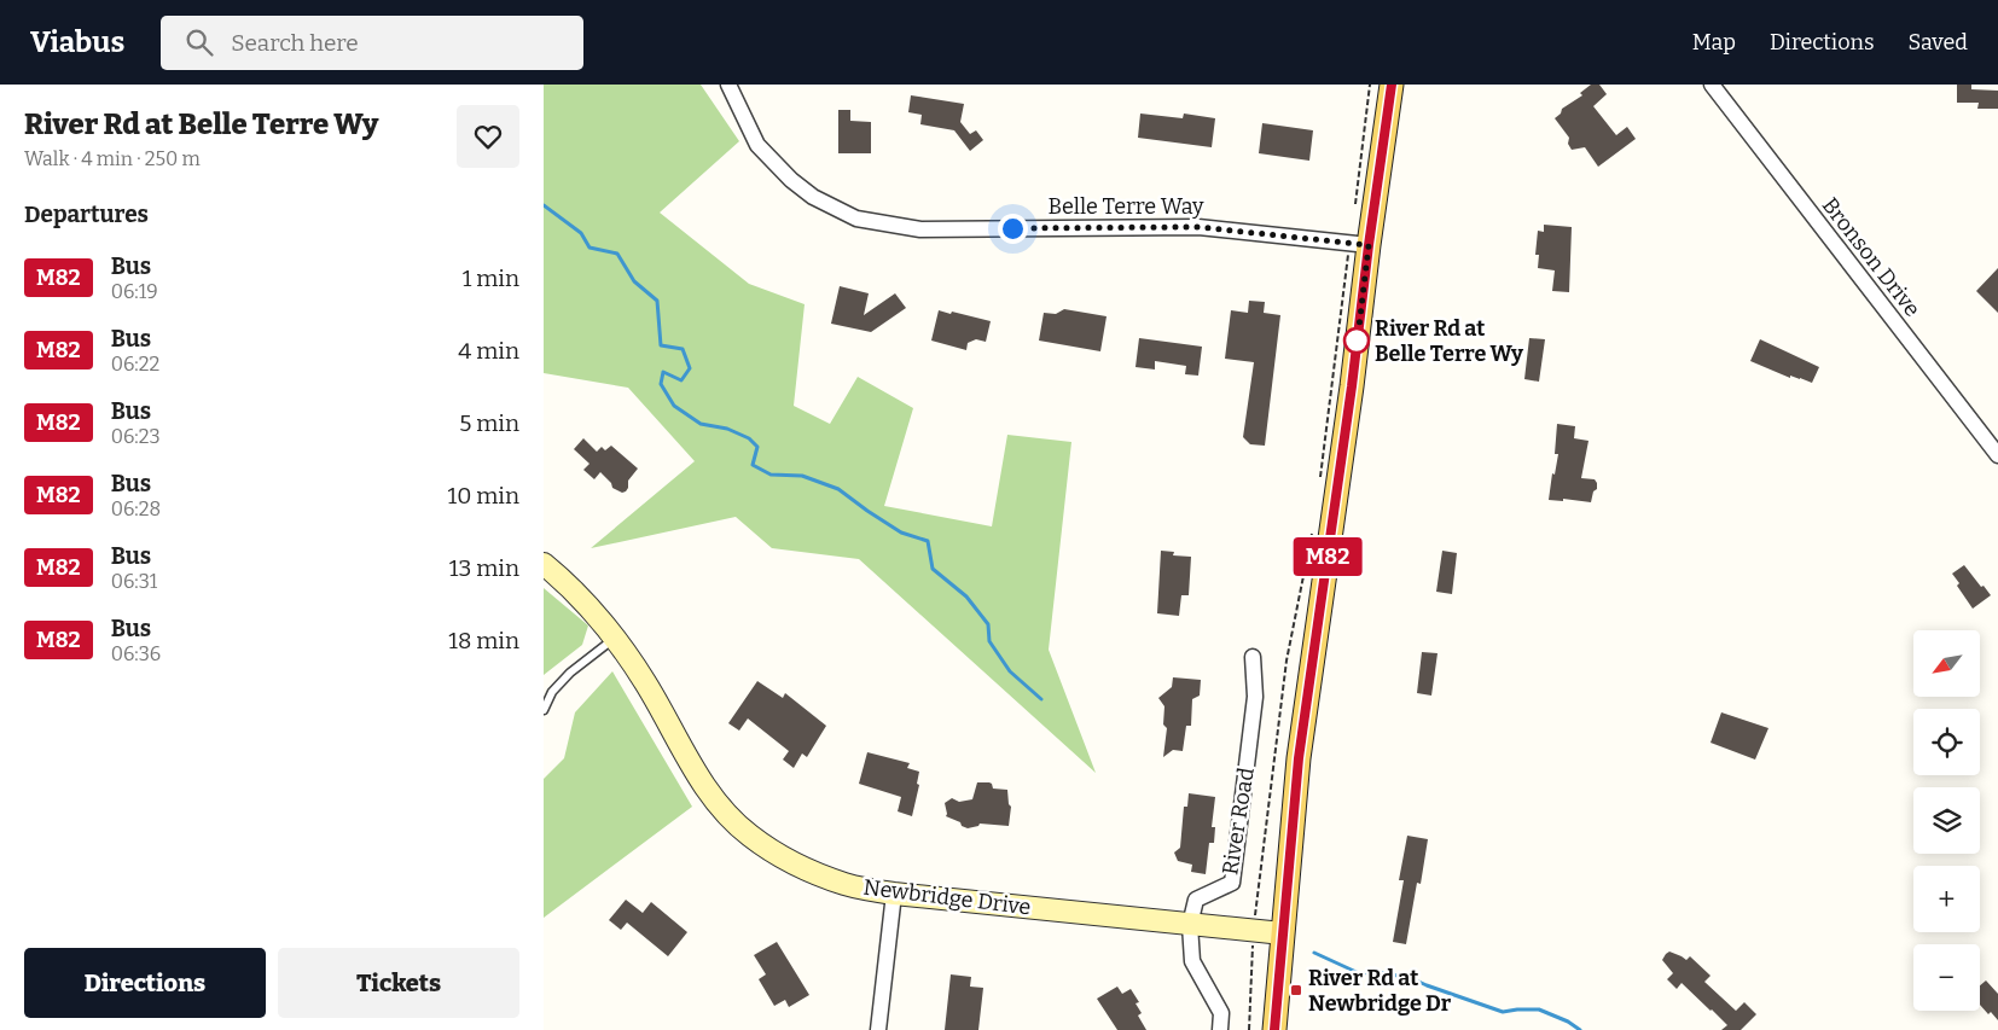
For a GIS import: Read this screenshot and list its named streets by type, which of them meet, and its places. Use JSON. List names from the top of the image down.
{
  "streets": {
    "street": [
      "Belle Terre Way",
      "Bronson Drive",
      "River Road",
      "Newbridge Drive"
    ]
  },
  "crossings": [
    ["River Road", "Newbridge Drive"]
  ],
  "places": {
    "other": ["River Rd at Belle Terre Wy"],
    "transit": ["River Rd at Newbridge Dr"]
  },
  "lines": ["bus line M82"],
  "north": "bottom left",
  "page": {
    "header": "Viabus",
    "search": "Search here",
    "nav": ["Map", "Directions", "Saved"],
    "heading": [
      ["River Rd at Belle Terre Wy", "Walk · 4 min · 250 m"],
      "Departures"
    ],
    "on_map": "M82",
    "list": [
      {
        "mark": "M82",
        "name": "Bus",
        "note": "06:19",
        "value": "1 min"
      },
      {
        "mark": "M82",
        "name": "Bus",
        "note": "06:22",
        "value": "4 min"
      },
      {
        "mark": "M82",
        "name": "Bus",
        "note": "06:23",
        "value": "5 min"
      },
      {
        "mark": "M82",
        "name": "Bus",
        "note": "06:28",
        "value": "10 min"
      },
      {
        "mark": "M82",
        "name": "Bus",
        "note": "06:31",
        "value": "13 min"
      },
      {
        "mark": "M82",
        "name": "Bus",
        "note": "06:36",
        "value": "18 min"
      }
    ],
    "map_buttons": ["+", "−"],
    "buttons": ["Directions", "Tickets"]
  }
}
